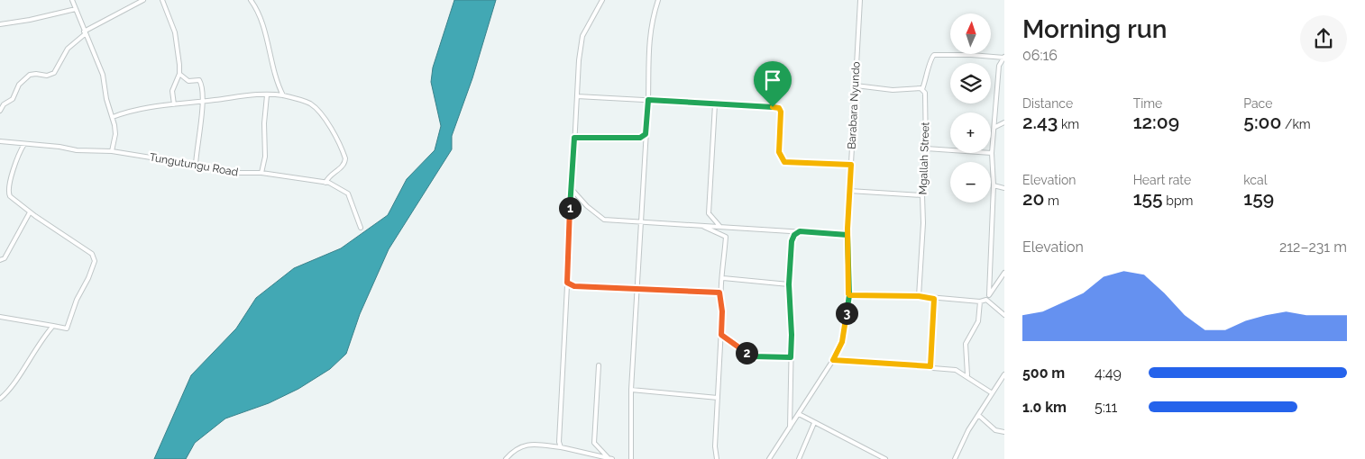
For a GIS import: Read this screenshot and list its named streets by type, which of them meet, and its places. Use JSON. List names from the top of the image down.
{
  "streets": {
    "street": ["Barabara Nyundo", "Mgallah Street", "Tungutungu Road"]
  },
  "north": "top",
  "page": {
    "heading": ["Morning run", "06:16"],
    "map_buttons": ["+", "−"],
    "stats": [
      ["Distance", "2.43 km"],
      ["Time", "12:09"],
      ["Pace", "5:00 /km"],
      ["Elevation", "20 m"],
      ["Heart rate", "155 bpm"],
      ["kcal", "159"]
    ],
    "pins": ["1", "3", "2"],
    "chart": ["Elevation", "212–231 m"],
    "list": [
      {
        "name": "500 m",
        "note": "4:49"
      },
      {
        "name": "1.0 km",
        "note": "5:11"
      }
    ]
  }
}
